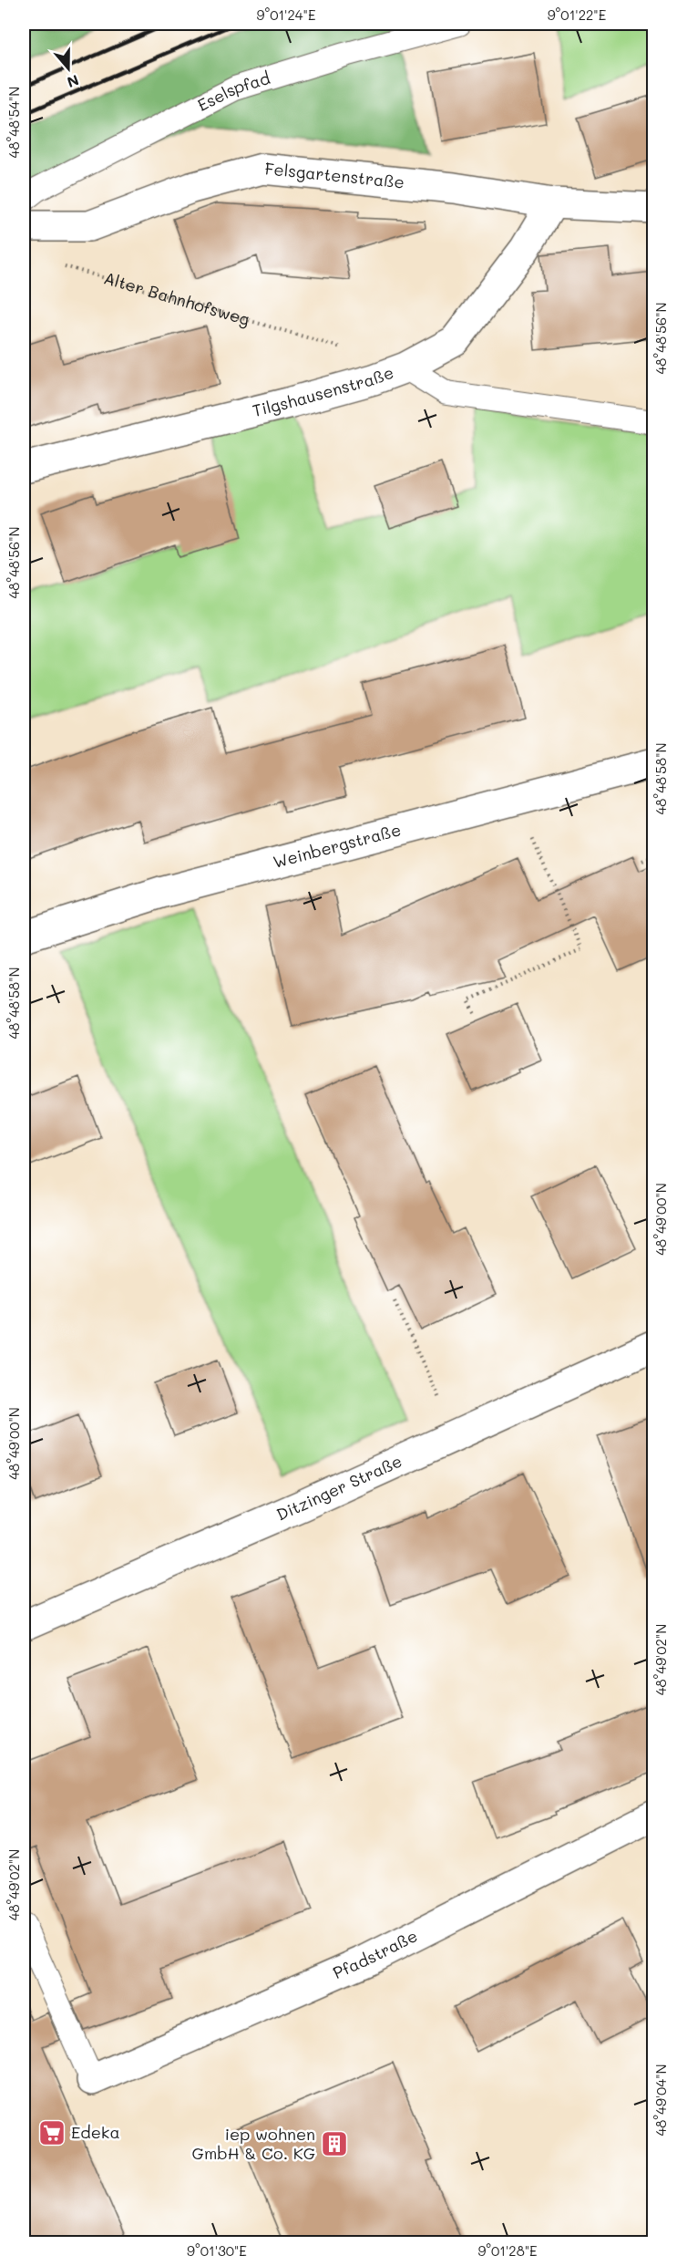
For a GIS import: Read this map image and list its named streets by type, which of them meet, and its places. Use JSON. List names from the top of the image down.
{
  "streets": {
    "street": [
      "Felsgartenstraße",
      "Tilgshausenstraße",
      "Weinbergstraße",
      "Ditzinger Straße",
      "Pfadstraße"
    ],
    "lane": ["Eselspfad"],
    "path": ["Alter Bahnhofsweg"]
  },
  "crossings": [
    ["Eselspfad", "Felsgartenstraße"],
    ["Eselspfad", "Alter Bahnhofsweg"],
    ["Felsgartenstraße", "Alter Bahnhofsweg"],
    ["Felsgartenstraße", "Tilgshausenstraße"]
  ],
  "places": {
    "supermarket": ["Edeka"],
    "building": ["iep wohnen GmbH & Co. KG"]
  },
  "north": "bottom",
  "coordinates": [
    "9°01'24\"E",
    "9°01'22\"E",
    "48°48'54\"N",
    "48°48'56\"N",
    "48°48'58\"N",
    "48°49'00\"N",
    "48°49'02\"N",
    "48°49'04\"N",
    "9°01'30\"E",
    "9°01'28\"E"
  ]
}
